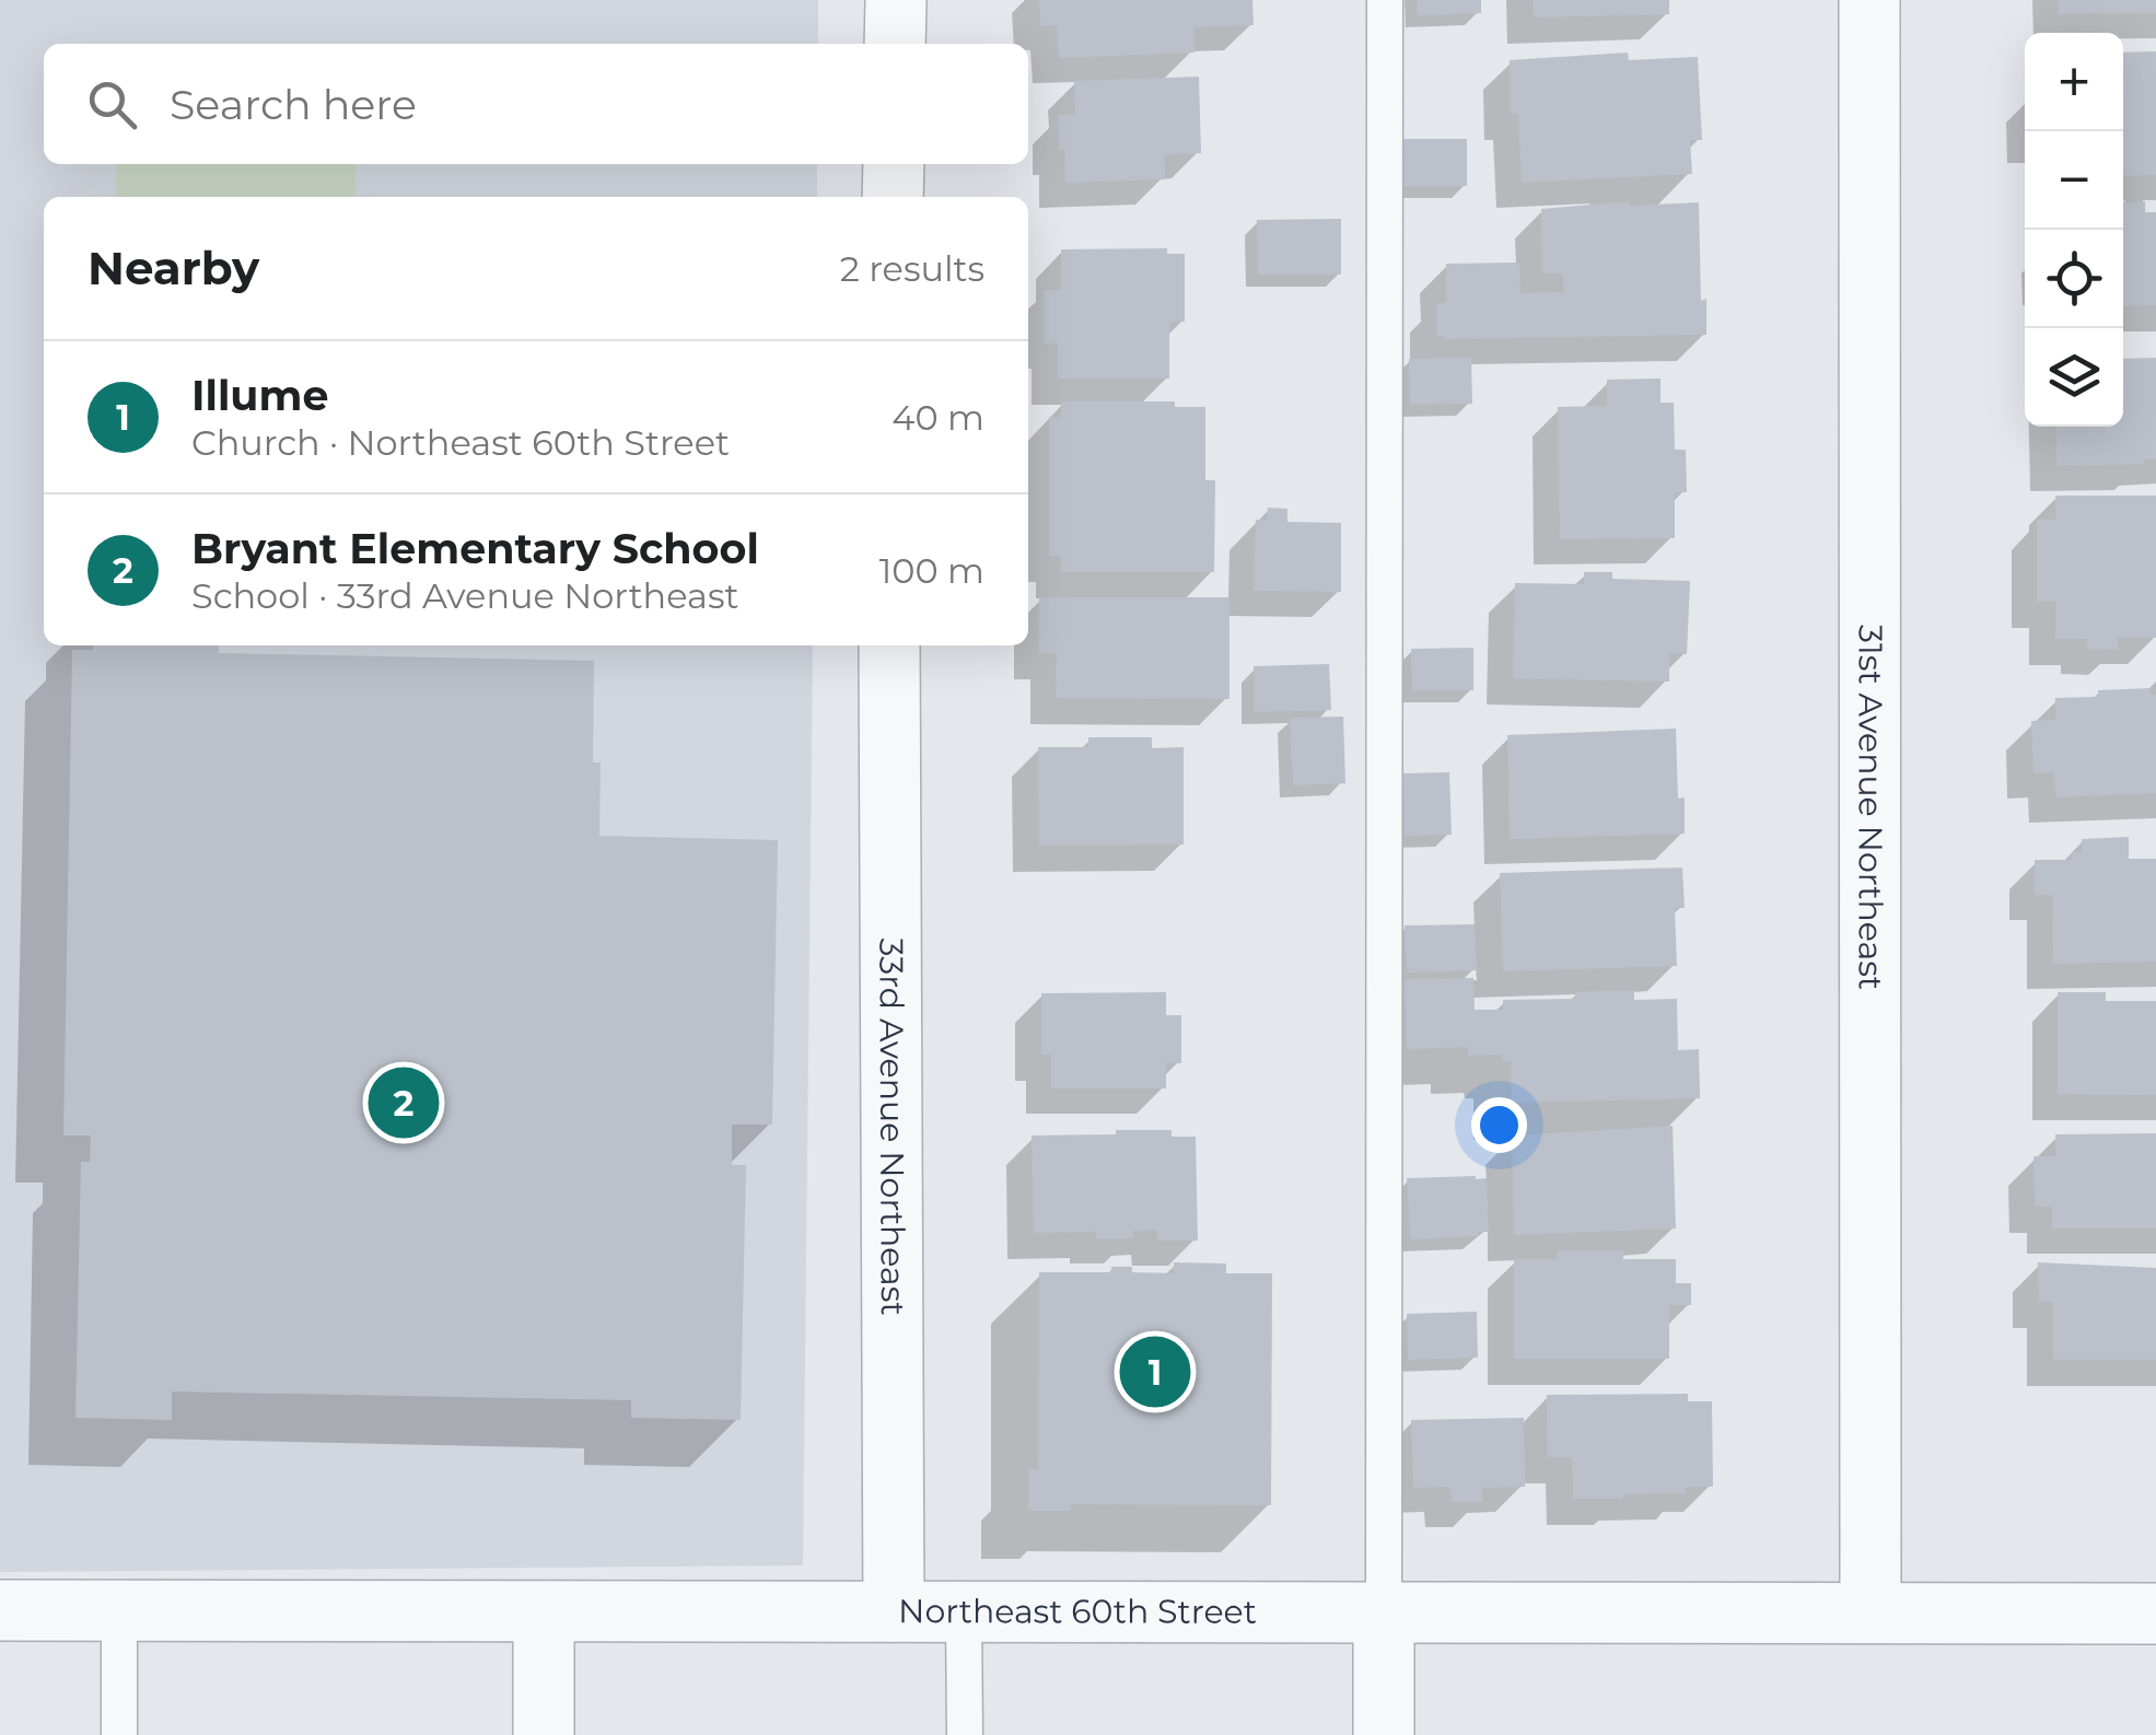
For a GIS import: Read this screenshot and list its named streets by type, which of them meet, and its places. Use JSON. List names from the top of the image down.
{
  "streets": {
    "street": ["31st Avenue Northeast", "33rd Avenue Northeast", "Northeast 60th Street"]
  },
  "crossings": [
    ["31st Avenue Northeast", "Northeast 60th Street"],
    ["33rd Avenue Northeast", "Northeast 60th Street"]
  ],
  "page": {
    "map_buttons": ["+", "−"],
    "search": "Search here",
    "heading": ["Nearby", "2 results"],
    "list": [
      {
        "mark": "1",
        "name": "Illume",
        "note": "Church · Northeast 60th Street",
        "value": "40 m"
      },
      {
        "mark": "2",
        "name": "Bryant Elementary School",
        "note": "School · 33rd Avenue Northeast",
        "value": "100 m"
      }
    ],
    "pins": ["2", "1"]
  }
}
